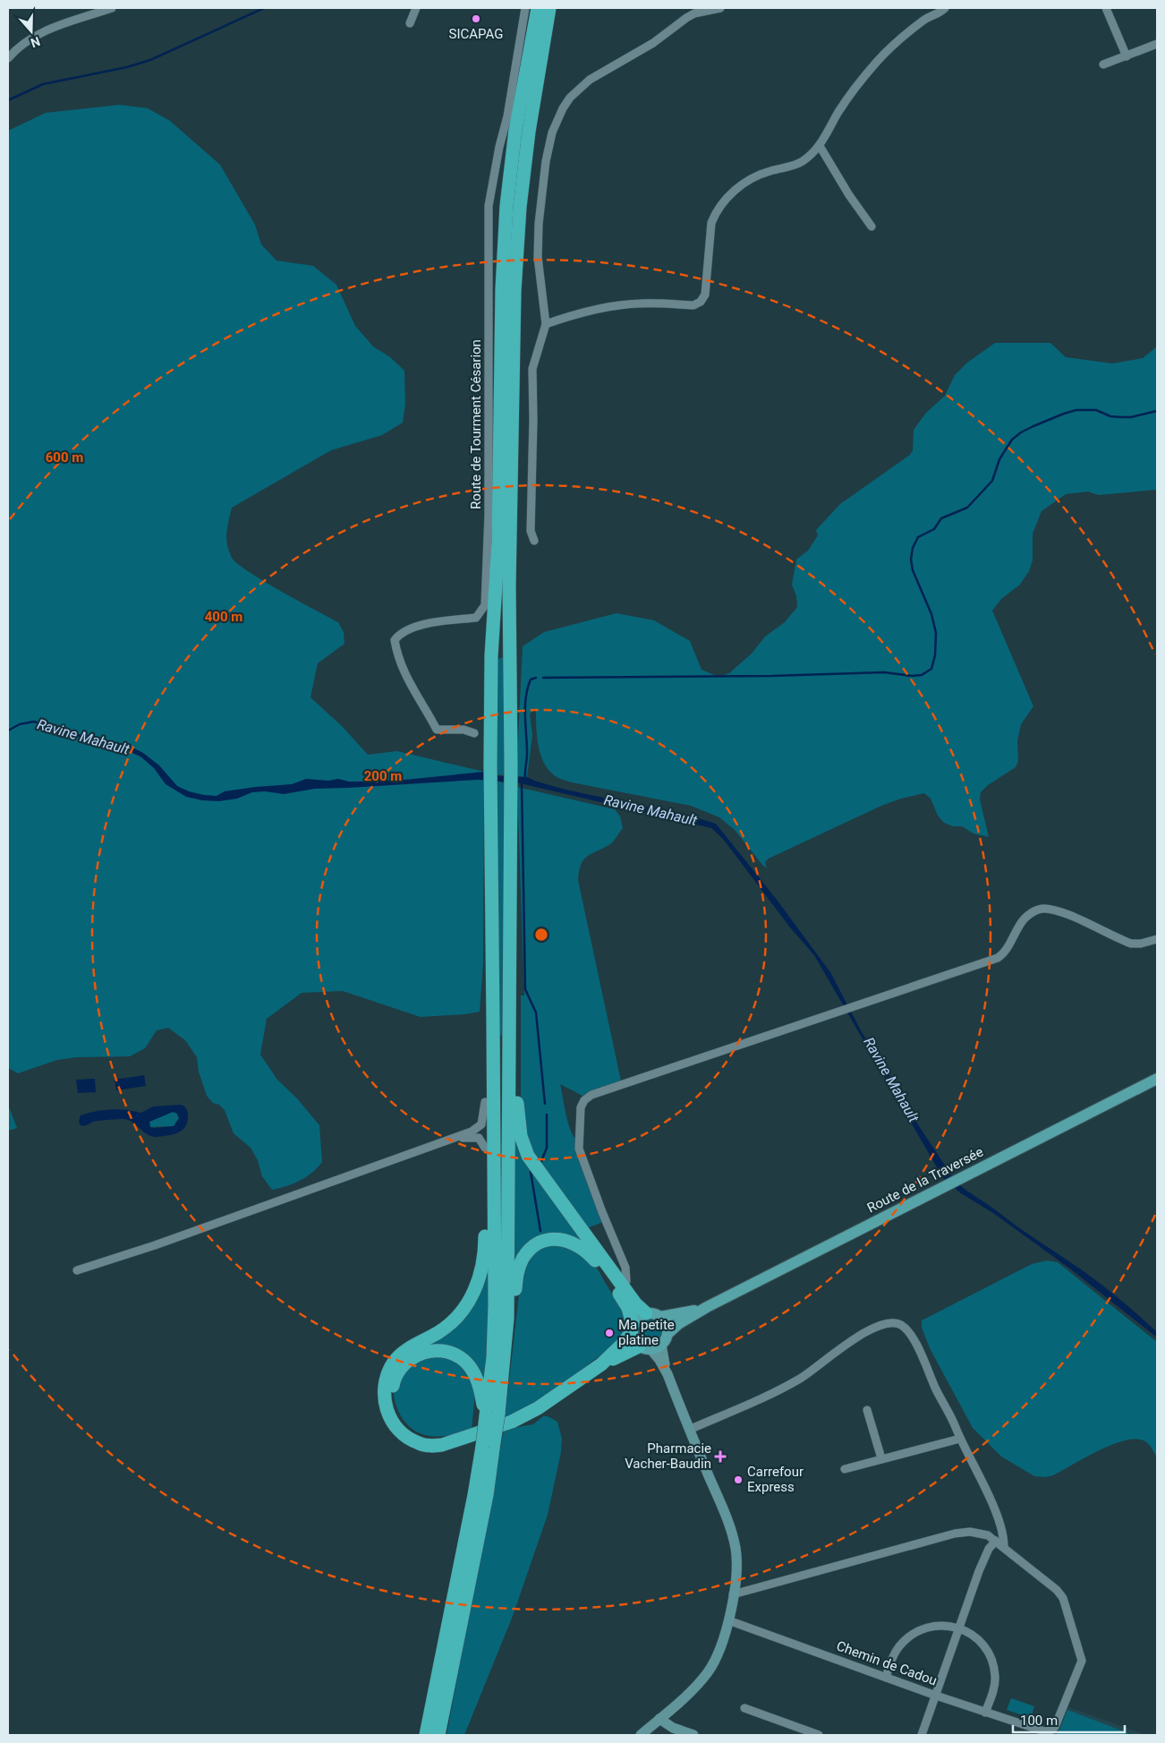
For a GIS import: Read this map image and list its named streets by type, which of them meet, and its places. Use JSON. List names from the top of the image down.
{
  "streets": {
    "main road": ["Route de la Traversée"],
    "street": ["Route de Tourment Césarion", "Chemin de Cadou"]
  },
  "water": ["Ravine Mahault"],
  "places": {
    "other": ["SICAPAG", "Ma petite platine", "Carrefour Express"],
    "health": ["Pharmacie Vacher-Baudin"]
  },
  "scale_bar": "100 m",
  "north": "bottom",
  "rings": ["600 m", "400 m", "200 m"]
}
